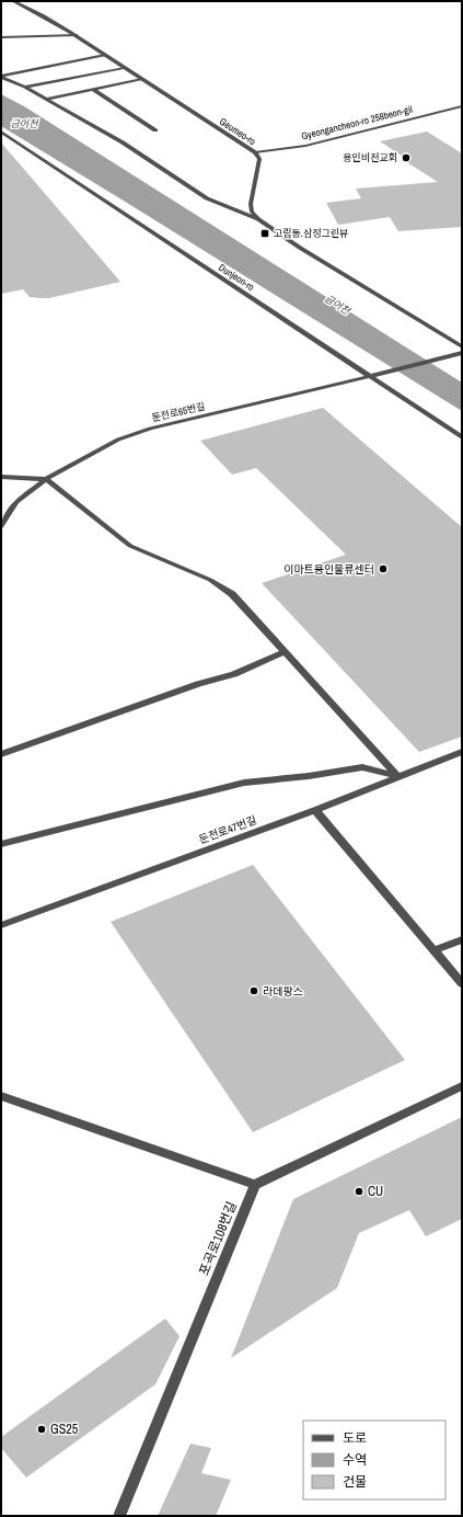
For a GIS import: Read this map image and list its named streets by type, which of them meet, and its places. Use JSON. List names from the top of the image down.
{
  "streets": {
    "street": [
      "Gyeongancheon-ro 258beon-gil",
      "Geumeo-ro",
      "Dunjeon-ro",
      "둔전로65번길",
      "둔전로47번길",
      "포곡로108번길"
    ]
  },
  "crossings": [
    ["Gyeongancheon-ro 258beon-gil", "Geumeo-ro"],
    ["Dunjeon-ro", "둔전로65번길"]
  ],
  "water": ["금어천"],
  "places": {
    "other": [
      "용인비전교회",
      "이마트용인물류센터",
      "라데팡스",
      "CU",
      "GS25"
    ],
    "transit": ["고림동.삼정그린뷰"]
  },
  "legend": ["도로", "수역", "건물"]
}
